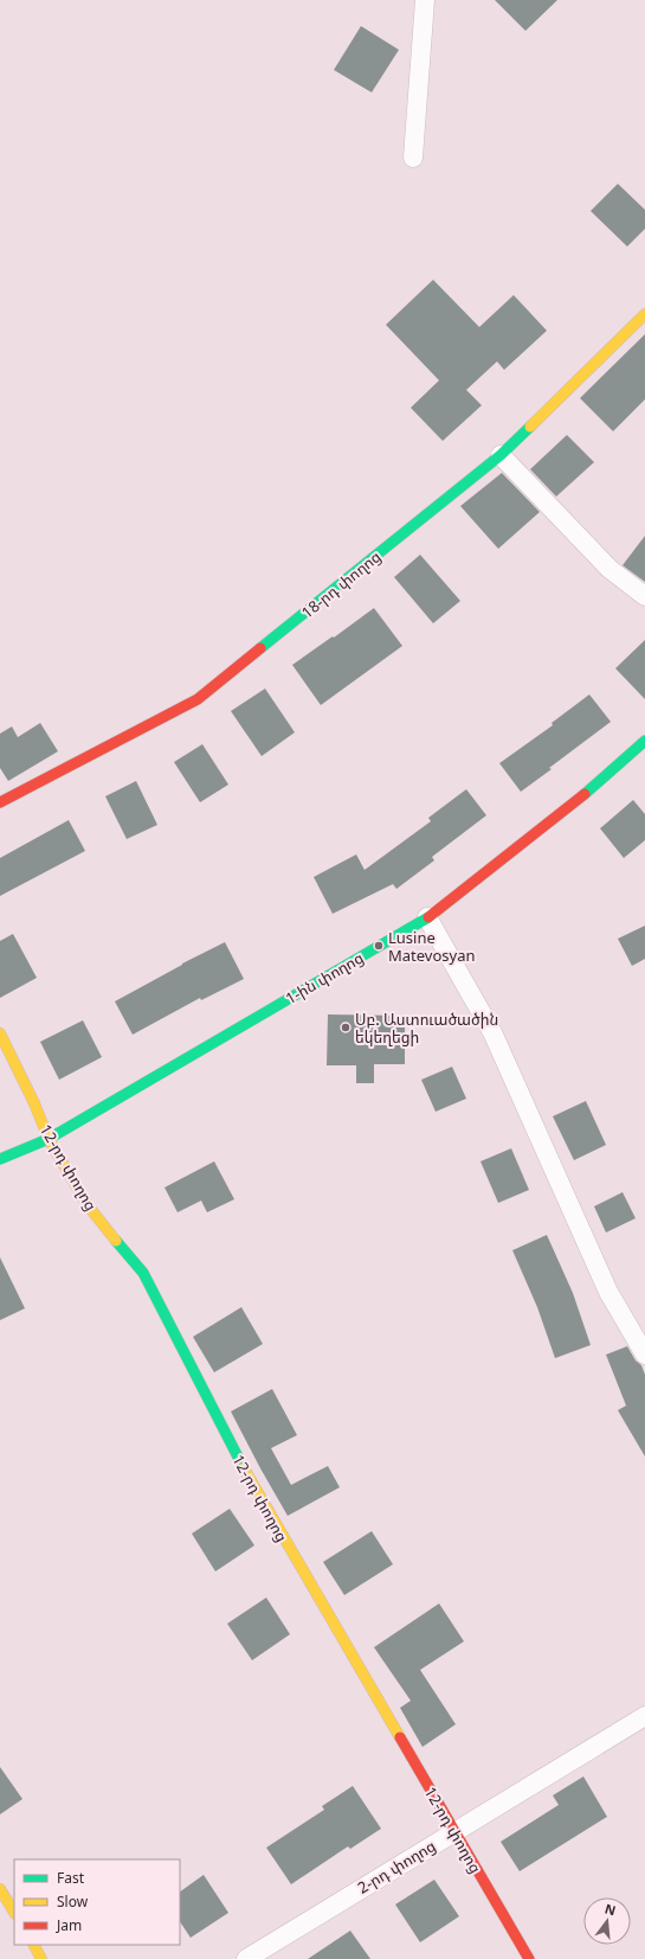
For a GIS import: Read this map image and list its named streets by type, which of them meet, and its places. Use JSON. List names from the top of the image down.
{
  "streets": {
    "street": [
      "18-րդ փողոց",
      "1-ին փողոց",
      "12-րդ փողոց",
      "2-րդ փողոց"
    ]
  },
  "crossings": [
    ["1-ին փողոց", "12-րդ փողոց"],
    ["12-րդ փողոց", "2-րդ փողոց"]
  ],
  "places": ["Lusine Matevosyan", "Սբ. Աստուածածին եկեղեցի"],
  "legend": ["Fast", "Slow", "Jam"],
  "north": "top"
}
